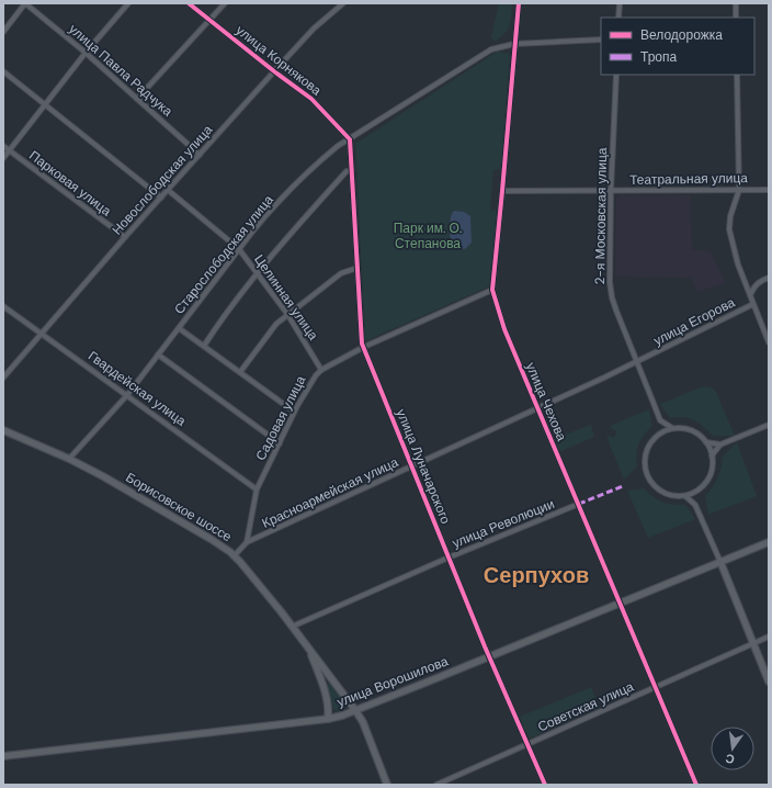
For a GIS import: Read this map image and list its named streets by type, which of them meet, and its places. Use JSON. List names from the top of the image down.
{
  "streets": {
    "main road": ["Борисовское шоссе", "улица Ворошилова"],
    "street": [
      "улица Корнякова",
      "улица Павла Радчука",
      "Театральная улица",
      "Новослободская улица",
      "Парковая улица",
      "2-я Московская улица",
      "Старослободская улица",
      "Целинная улица",
      "улица Егорова",
      "Гвардейская улица",
      "улица Чехова",
      "Садовая улица",
      "улица Луначарского",
      "Красноармейская улица",
      "улица Революции",
      "Советская улица"
    ]
  },
  "crossings": [
    ["улица Корнякова", "Новослободская улица"],
    ["улица Корнякова", "Старослободская улица"],
    ["улица Корнякова", "улица Луначарского"],
    ["улица Павла Радчука", "Новослободская улица"],
    ["Театральная улица", "2-я Московская улица"],
    ["Театральная улица", "улица Чехова"],
    ["Новослободская улица", "Парковая улица"],
    ["Новослободская улица", "Целинная улица"],
    ["Новослободская улица", "Гвардейская улица"],
    ["2-я Московская улица", "улица Егорова"],
    ["2-я Московская улица", "Красноармейская улица"],
    ["Старослободская улица", "Целинная улица"],
    ["Старослободская улица", "Гвардейская улица"],
    ["Старослободская улица", "улица Чехова"],
    ["Старослободская улица", "улица Луначарского"],
    ["Старослободская улица", "Борисовское шоссе"],
    ["Целинная улица", "Садовая улица"],
    ["улица Егорова", "Красноармейская улица"],
    ["Гвардейская улица", "Садовая улица"],
    ["улица Чехова", "Садовая улица"],
    ["улица Чехова", "Красноармейская улица"],
    ["улица Чехова", "улица Революции"],
    ["улица Чехова", "улица Ворошилова"],
    ["улица Чехова", "Советская улица"],
    ["Садовая улица", "улица Луначарского"],
    ["Садовая улица", "Красноармейская улица"],
    ["улица Луначарского", "Красноармейская улица"],
    ["улица Луначарского", "улица Революции"],
    ["улица Луначарского", "улица Ворошилова"],
    ["улица Луначарского", "Советская улица"],
    ["Борисовское шоссе", "улица Революции"],
    ["Борисовское шоссе", "улица Ворошилова"]
  ],
  "districts": ["Серпухов"],
  "parks": ["Парк им. О. Степанова"],
  "legend": ["Велодорожка", "Тропа"],
  "north": "bottom"
}
